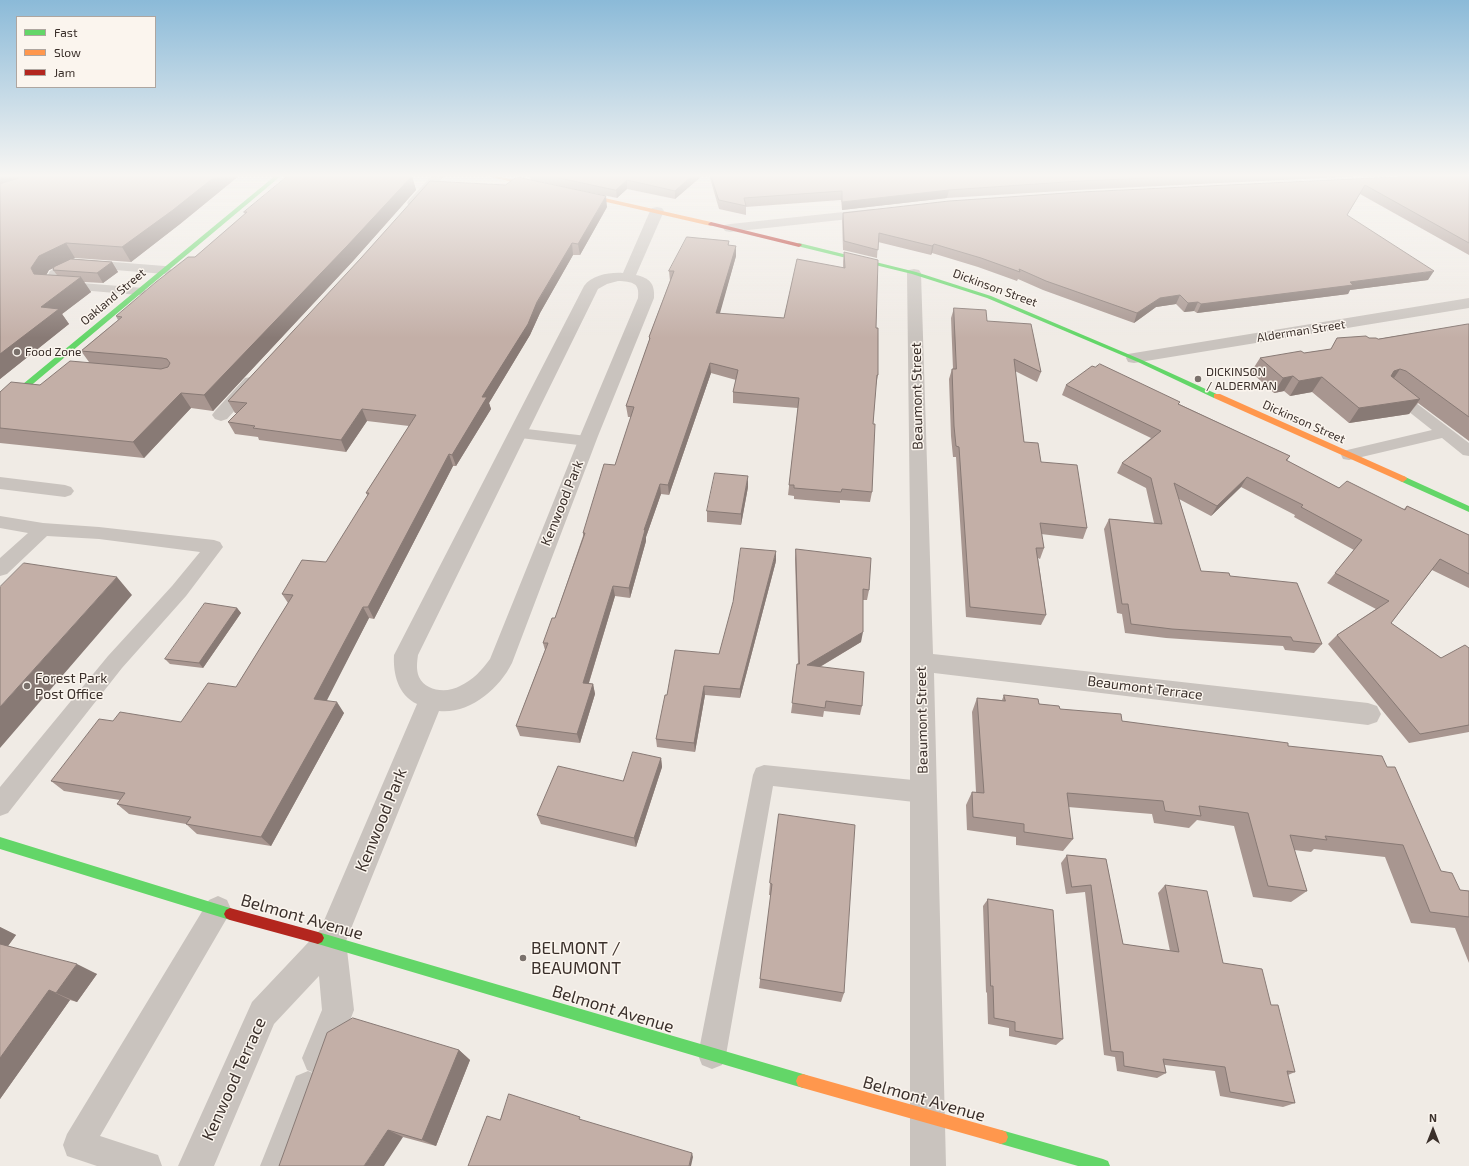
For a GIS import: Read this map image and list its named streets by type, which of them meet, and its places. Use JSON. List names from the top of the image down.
{
  "streets": {
    "main road": ["Dickinson Street", "Oakland Street", "Belmont Avenue"],
    "street": [
      "Alderman Street",
      "Beaumont Street",
      "Kenwood Park",
      "Beaumont Terrace",
      "Kenwood Terrace"
    ]
  },
  "crossings": [
    ["Dickinson Street", "Alderman Street"],
    ["Dickinson Street", "Beaumont Street"],
    ["Beaumont Street", "Beaumont Terrace"],
    ["Beaumont Street", "Belmont Avenue"],
    ["Kenwood Park", "Belmont Avenue"],
    ["Kenwood Park", "Kenwood Terrace"],
    ["Belmont Avenue", "Kenwood Terrace"]
  ],
  "places": [
    "Food Zone",
    "DICKINSON / ALDERMAN",
    "Forest Park Post Office",
    "BELMONT / BEAUMONT"
  ],
  "legend": ["Fast", "Slow", "Jam"],
  "north": "top"
}
